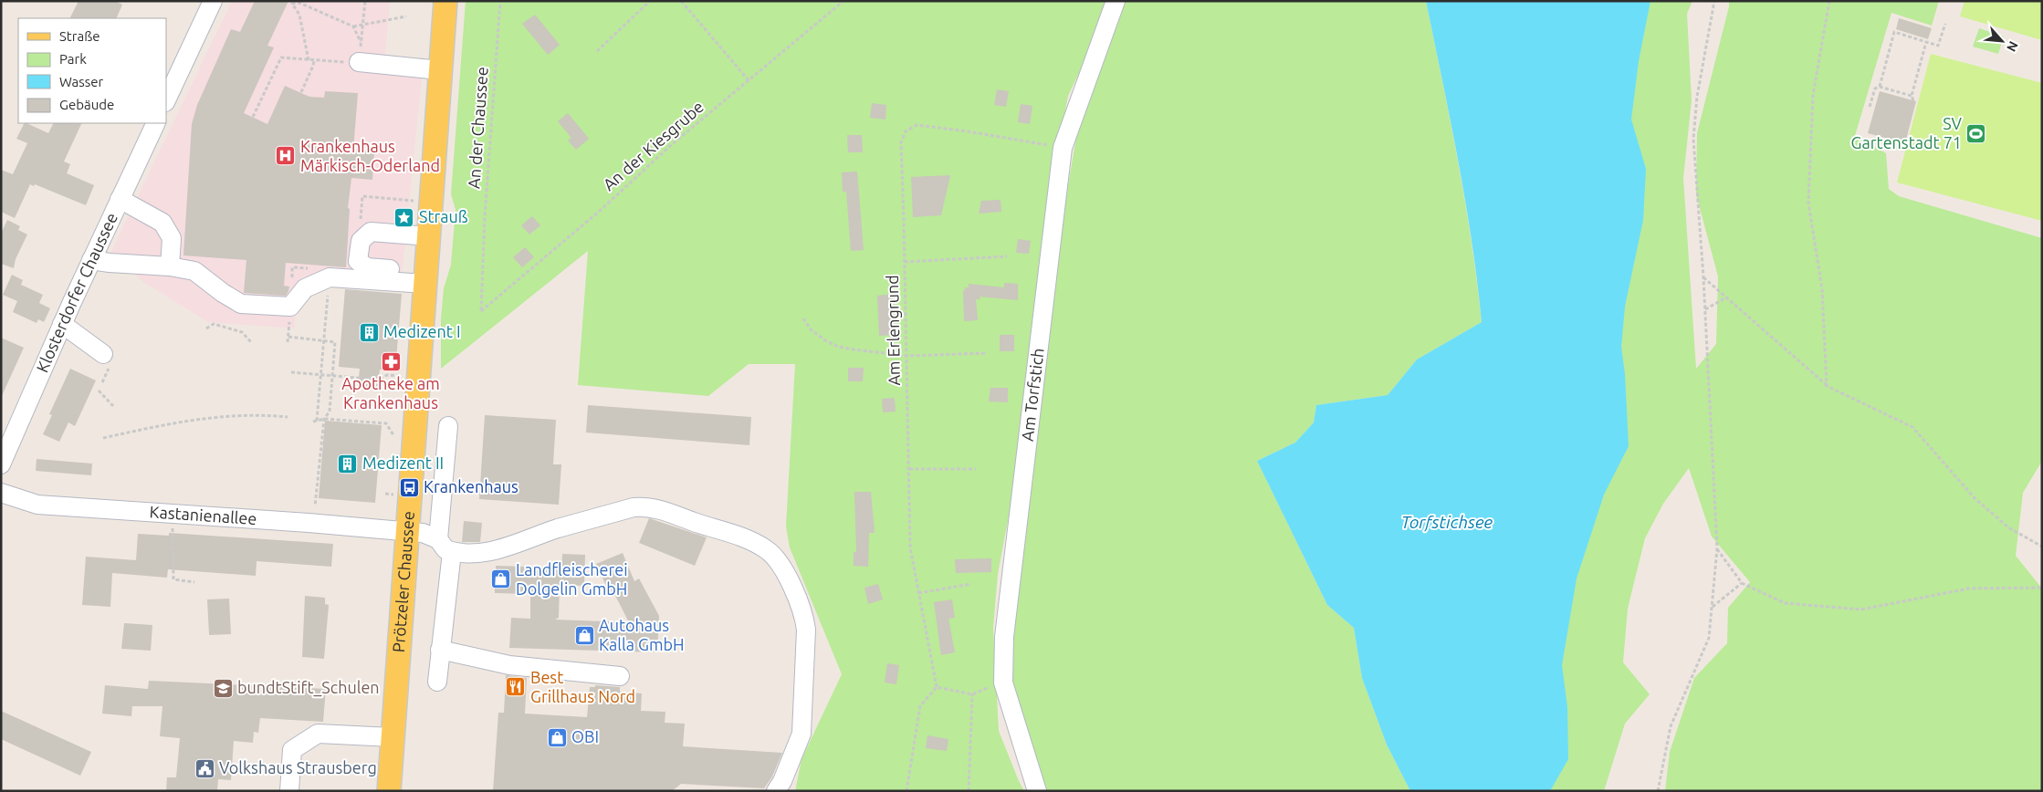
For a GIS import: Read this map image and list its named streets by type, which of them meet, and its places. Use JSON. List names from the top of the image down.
{
  "streets": {
    "main road": ["Prötzeler Chaussee"],
    "street": ["Klosterdorfer Chaussee", "Am Torfstich", "Kastanienallee"],
    "path": ["An der Chaussee", "An der Kiesgrube", "Am Erlengrund"]
  },
  "crossings": [
    ["An der Chaussee", "An der Kiesgrube"],
    ["Am Erlengrund", "Am Torfstich"],
    ["Kastanienallee", "Prötzeler Chaussee"]
  ],
  "water": ["Torfstichsee"],
  "places": {
    "sports": ["SV Gartenstadt 71"],
    "hospital": ["Krankenhaus Märkisch-Oderland"],
    "place": ["Strauß"],
    "building": ["Medizent I", "Medizent II"],
    "pharmacy": ["Apotheke am Krankenhaus"],
    "bus stop": ["Krankenhaus"],
    "shop": ["Landfleischerei Dolgelin GmbH", "Autohaus Kalla GmbH", "OBI"],
    "restaurant": ["Best Grillhaus Nord"],
    "school or university": ["bundtStift_Schulen"],
    "public building": ["Volkshaus Strausberg"]
  },
  "legend": [
    "Straße",
    "Park",
    "Wasser",
    "Gebäude"
  ],
  "north": "bottom right"
}
